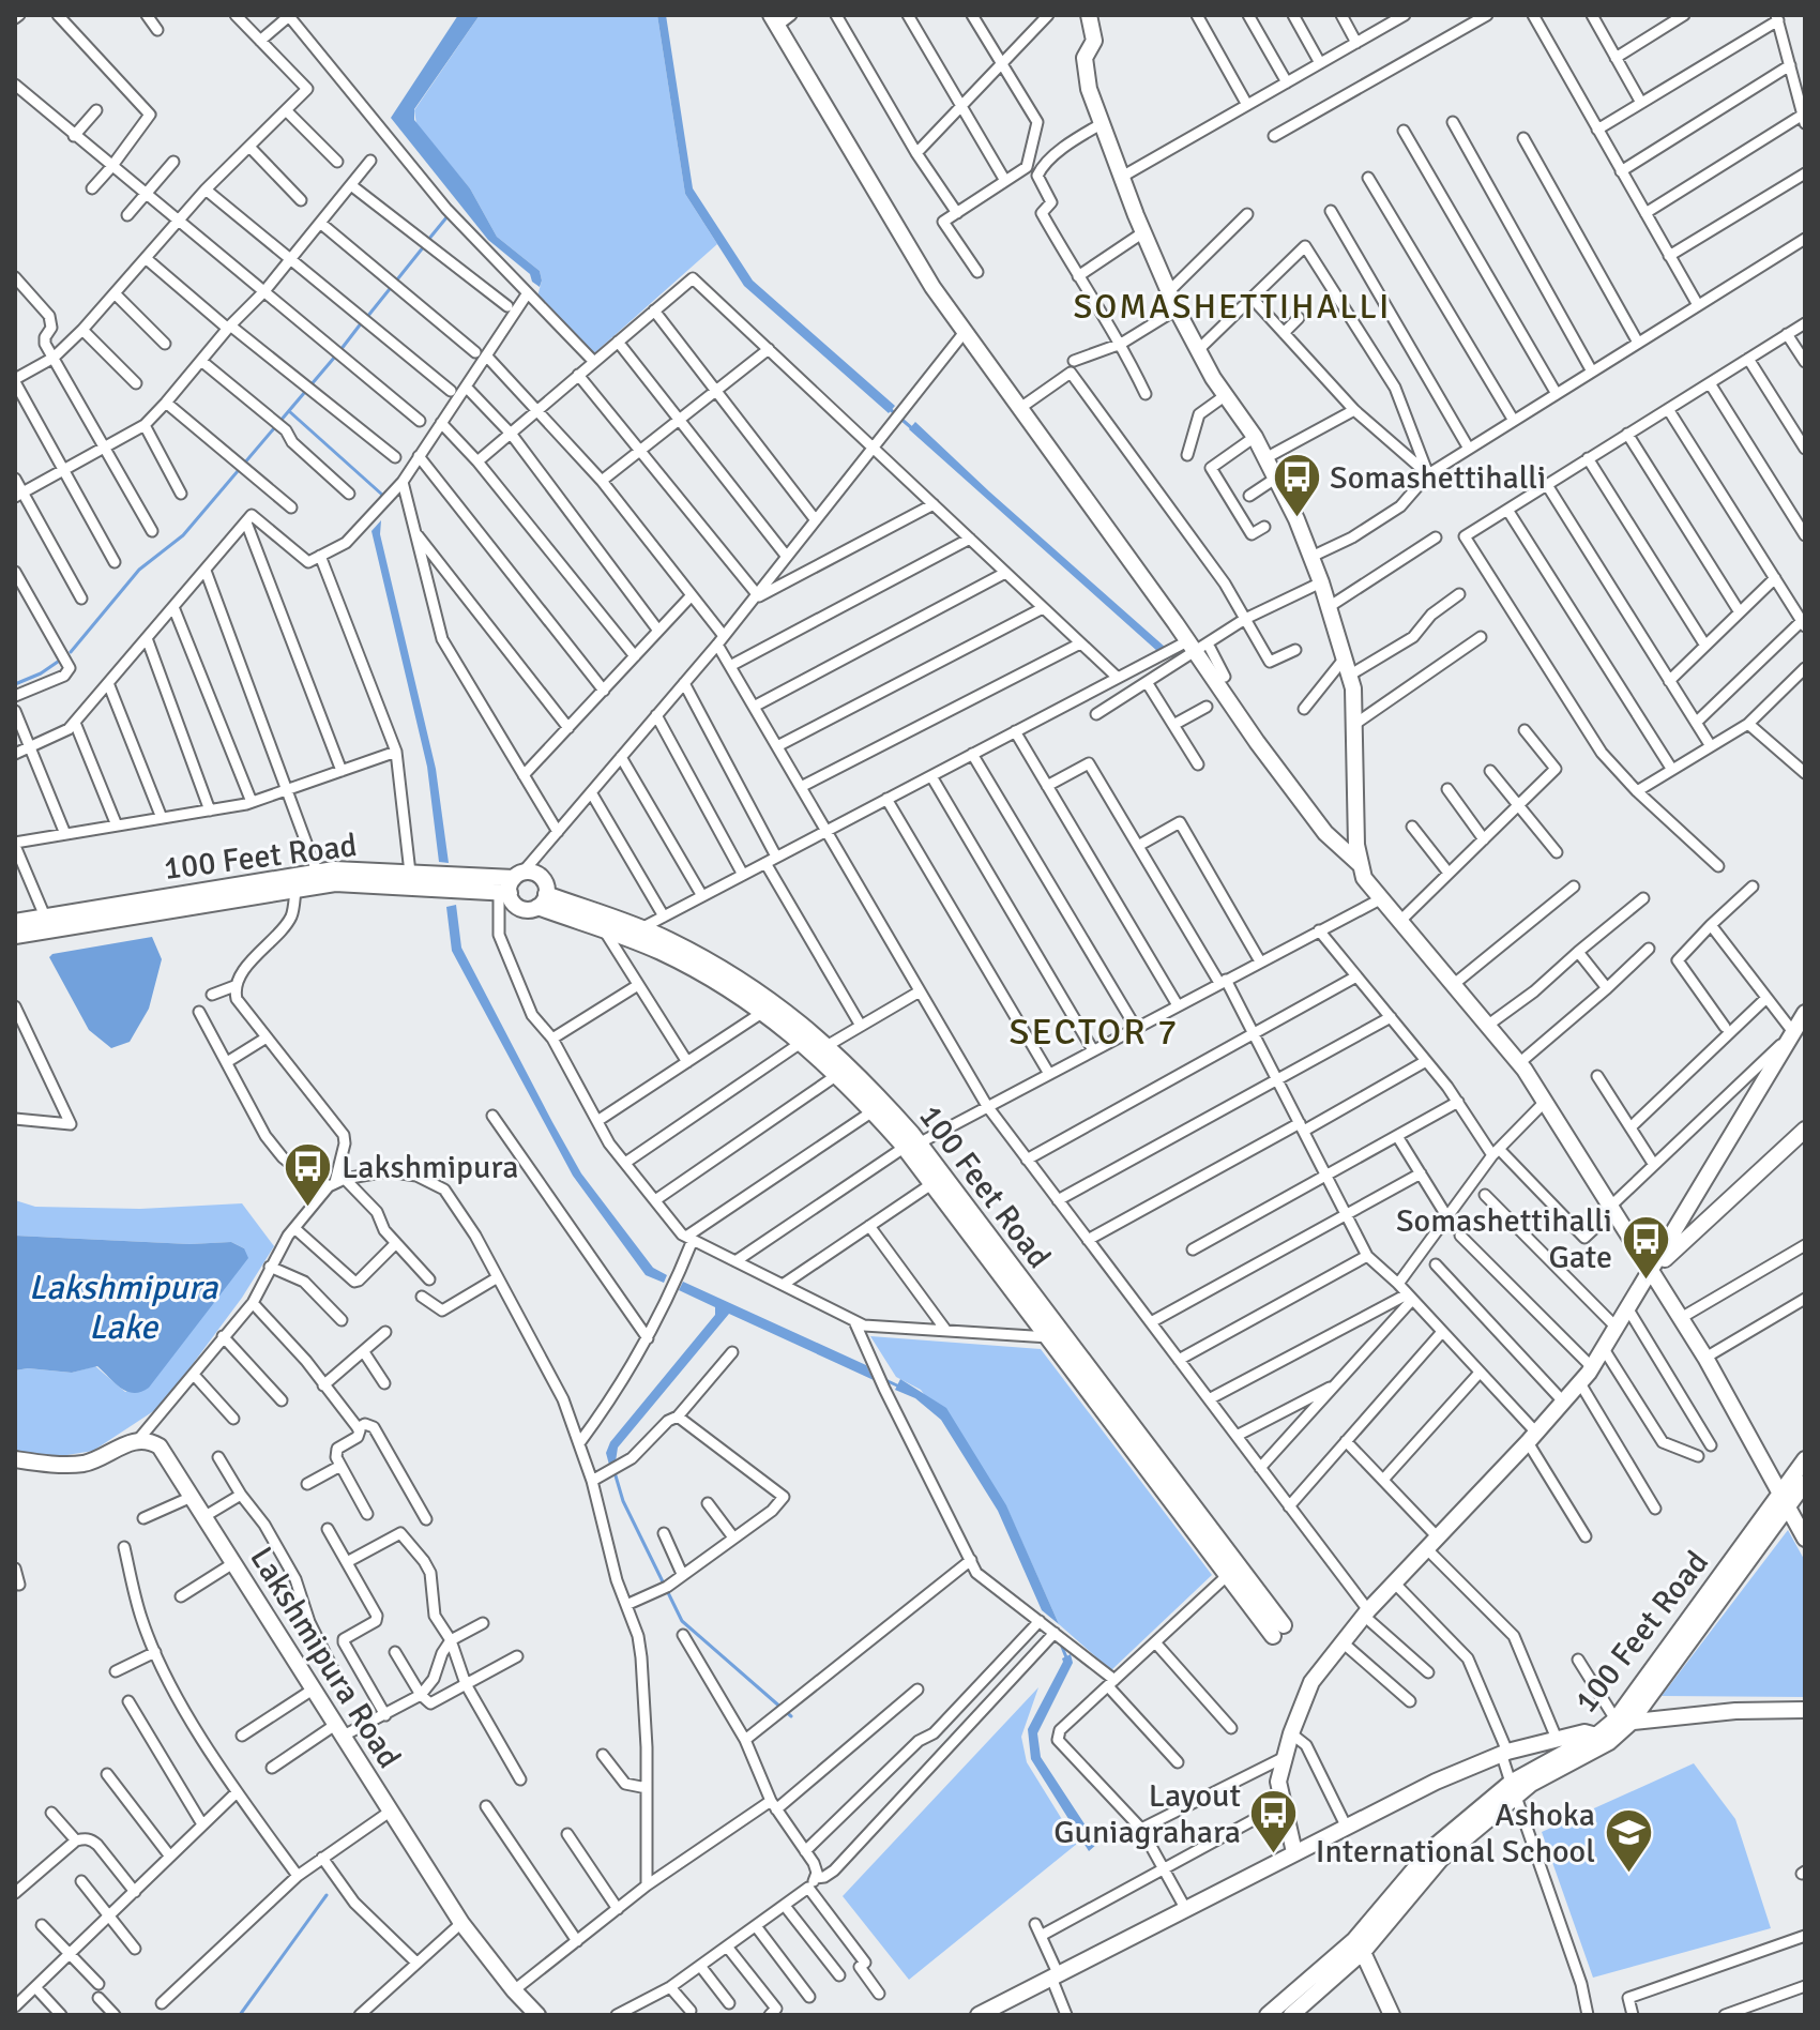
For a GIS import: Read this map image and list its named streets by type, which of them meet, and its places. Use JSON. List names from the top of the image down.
{
  "streets": {
    "street": ["100 Feet Road", "Lakshmipura Road"]
  },
  "districts": ["SOMASHETTIHALLI", "SECTOR 7"],
  "water": ["Lakshmipura Lake"],
  "places": {
    "bus stop": [
      "Somashettihalli",
      "Lakshmipura",
      "Somashettihalli Gate",
      "Layout Guniagrahara"
    ],
    "school or university": ["Ashoka International School"]
  }
}
